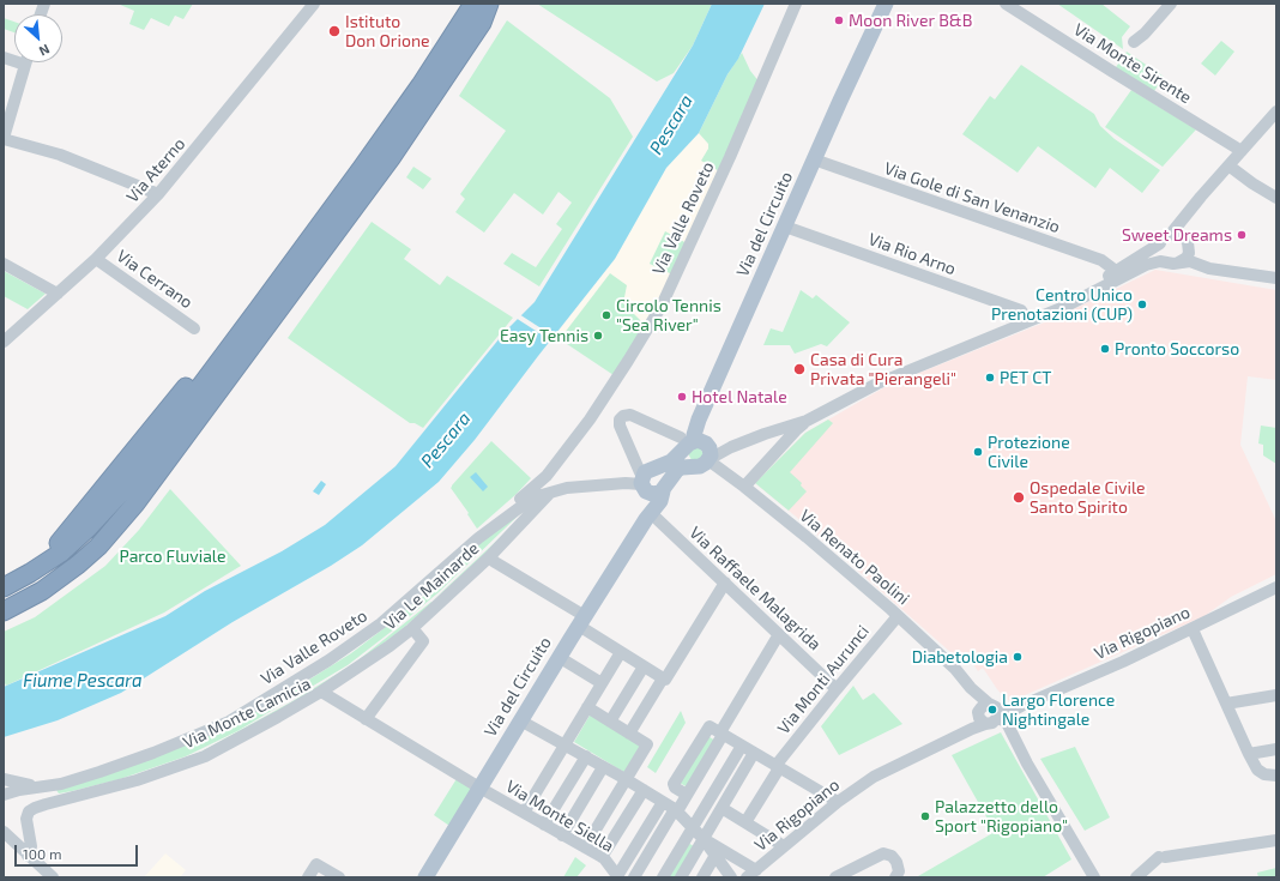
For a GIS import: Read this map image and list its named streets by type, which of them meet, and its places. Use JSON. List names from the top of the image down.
{
  "streets": {
    "main road": ["Via del Circuito"],
    "street": [
      "Via Monte Sirente",
      "Via Aterno",
      "Via Gole di San Venanzio",
      "Via Valle Roveto",
      "Via Rio Arno",
      "Via Cerrano",
      "Via Renato Paolini",
      "Via Le Mainarde",
      "Via Raffaele Malagrida",
      "Via Rigopiano",
      "Via Monti Aurunci",
      "Via Monte Camicia",
      "Via Monte Siella"
    ]
  },
  "crossings": [
    ["Via Aterno", "Via Cerrano"],
    ["Via Gole di San Venanzio", "Via del Circuito"],
    ["Via Valle Roveto", "Via Le Mainarde"],
    ["Via del Circuito", "Via Rio Arno"],
    ["Via del Circuito", "Via Renato Paolini"],
    ["Via del Circuito", "Via Raffaele Malagrida"],
    ["Via del Circuito", "Via Monte Camicia"],
    ["Via del Circuito", "Via Monte Siella"],
    ["Via Renato Paolini", "Via Rigopiano"],
    ["Via Renato Paolini", "Via Monti Aurunci"],
    ["Via Le Mainarde", "Via Monte Camicia"],
    ["Via Raffaele Malagrida", "Via Monti Aurunci"],
    ["Via Monte Camicia", "Via Monte Siella"]
  ],
  "water": ["Pescara", "Fiume Pescara"],
  "parks": ["Parco Fluviale"],
  "places": [
    "Moon River B&B",
    "Istituto Don Orione",
    "Sweet Dreams",
    "Centro Unico Prenotazioni (CUP)",
    "Circolo Tennis \"Sea River\"",
    "Easy Tennis",
    "Pronto Soccorso",
    "Casa di Cura Privata \"Pierangeli\"",
    "PET CT",
    "Hotel Natale",
    "Protezione Civile",
    "Ospedale Civile Santo Spirito",
    "Diabetologia",
    "Largo Florence Nightingale",
    "Palazzetto dello Sport \"Rigopiano\""
  ],
  "scale_bar": "100 m",
  "north": "bottom right"
}
